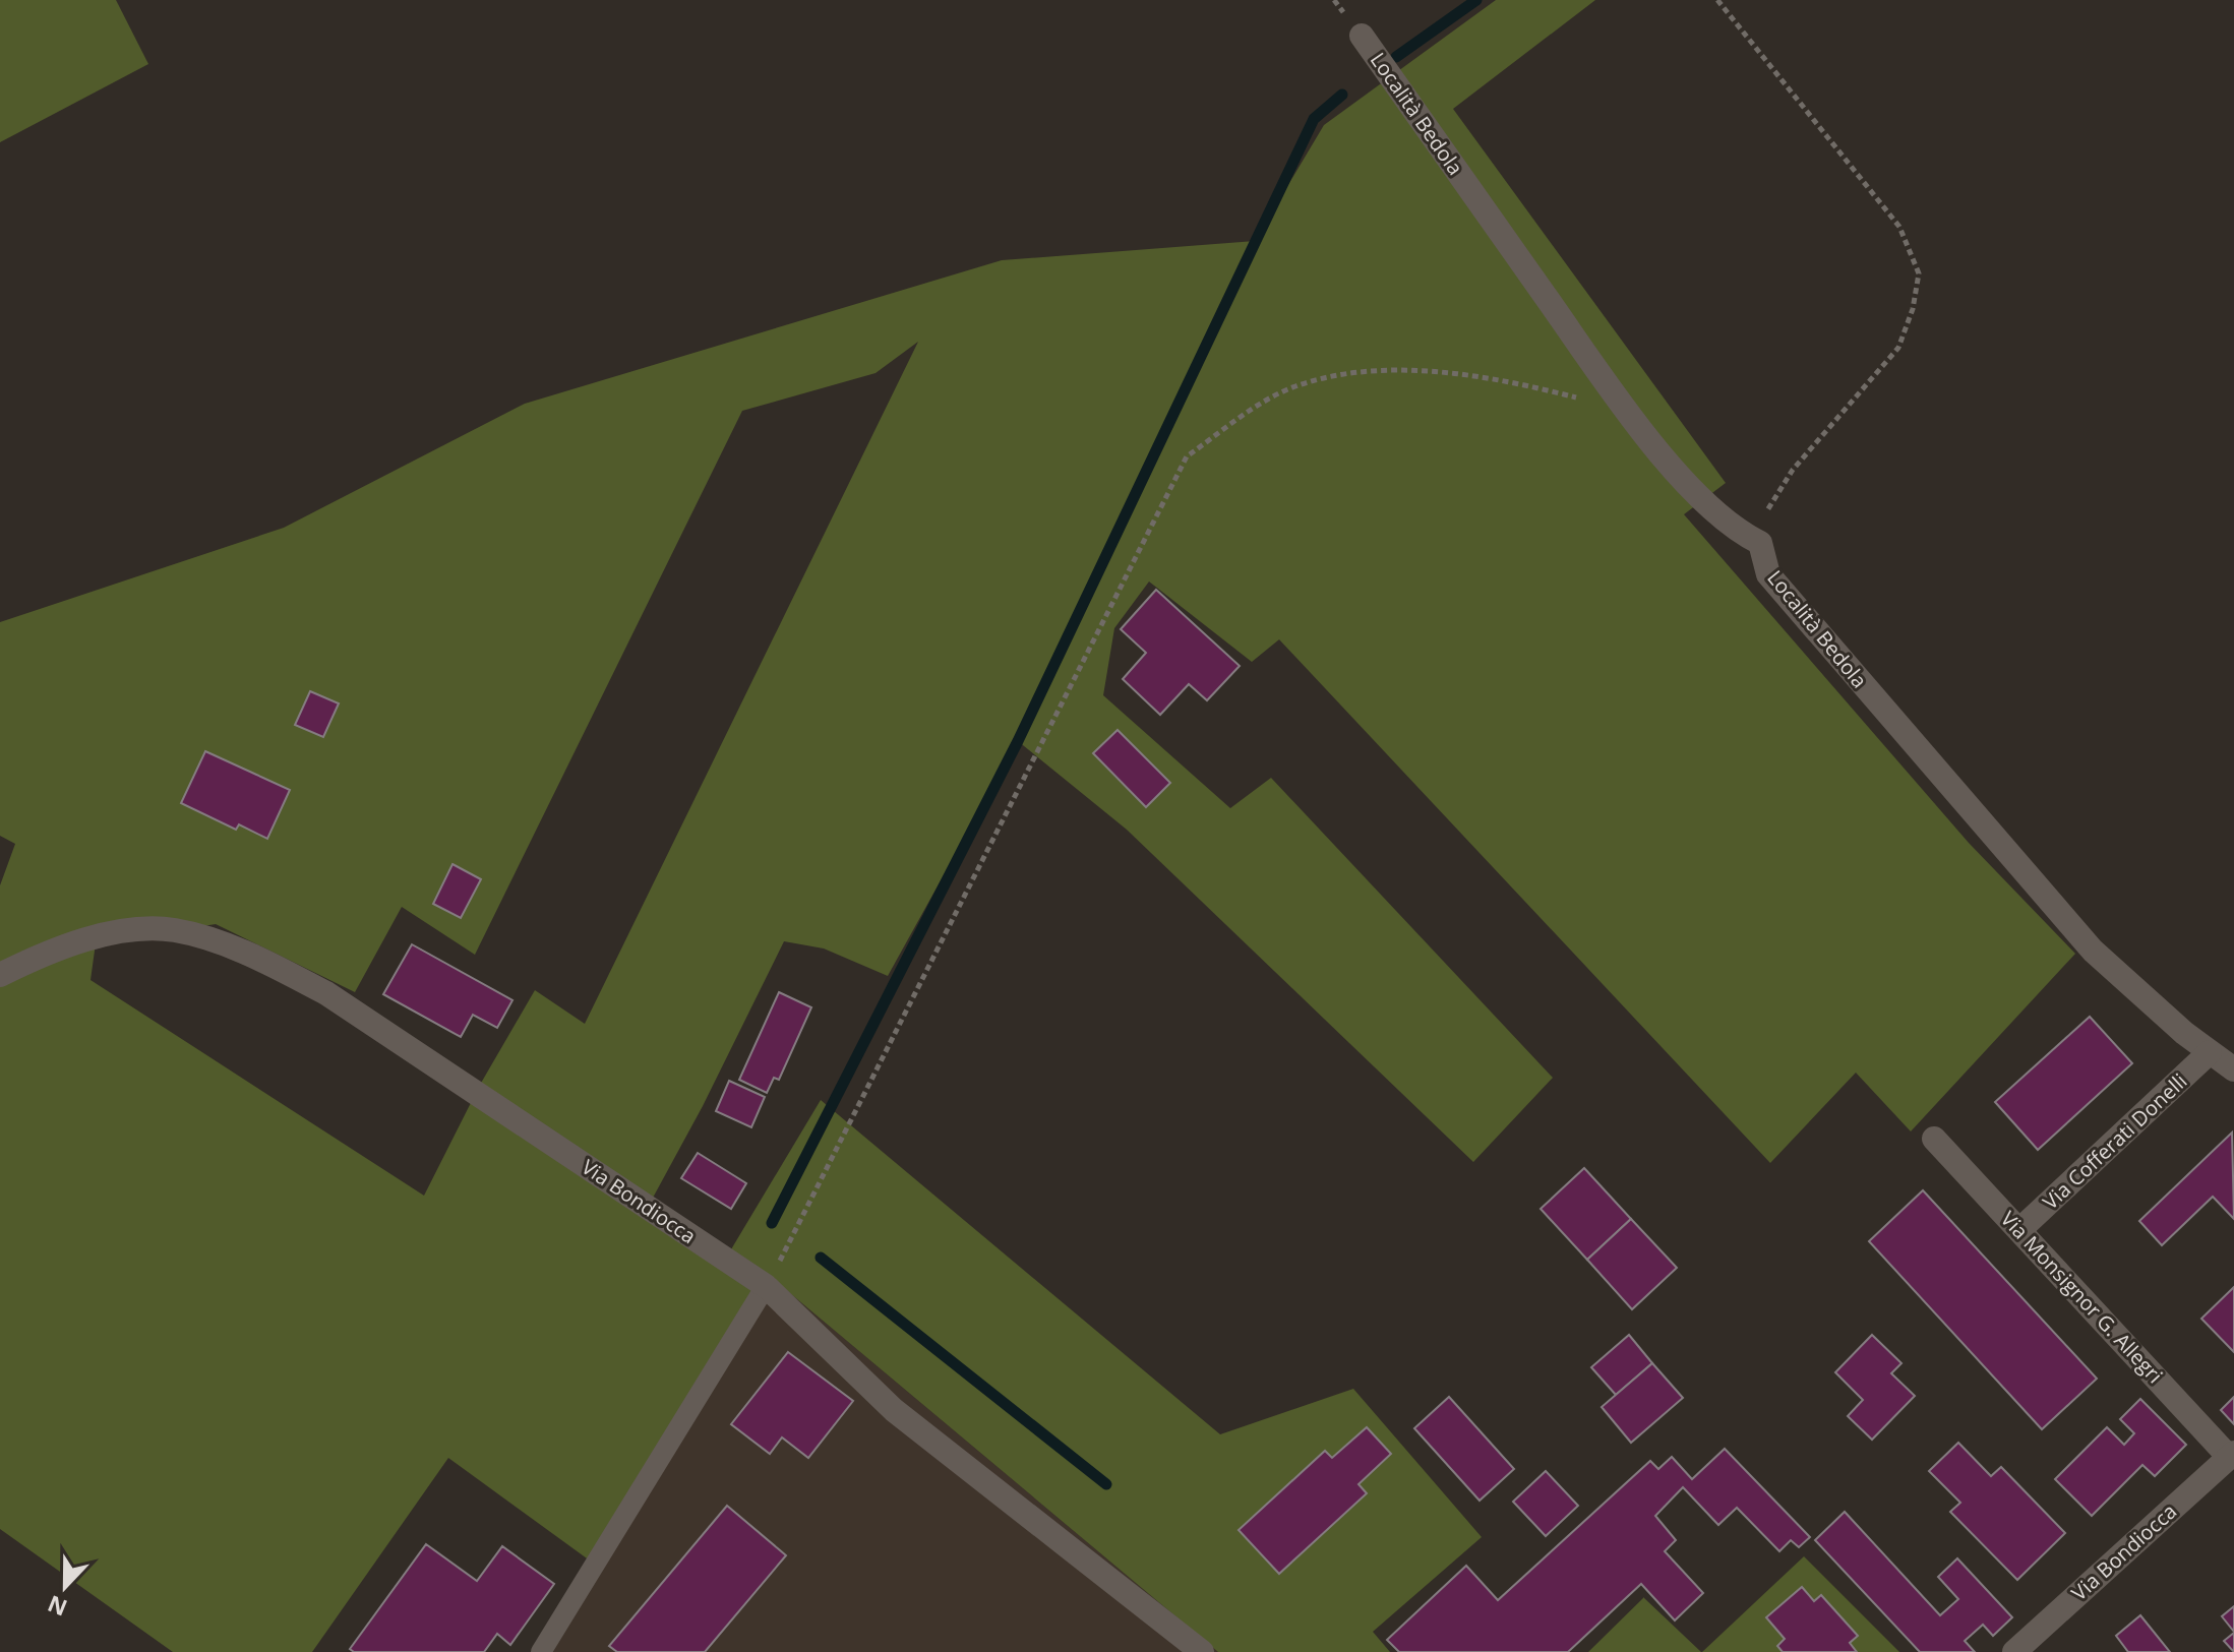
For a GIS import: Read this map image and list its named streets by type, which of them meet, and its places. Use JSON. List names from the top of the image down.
{
  "streets": {
    "street": [
      "Località Bedola",
      "Via Cofferati Donelli",
      "Via Bondiocca",
      "Via Monsignor G. Allegri"
    ]
  },
  "crossings": [
    ["Località Bedola", "Via Cofferati Donelli"],
    ["Via Cofferati Donelli", "Via Monsignor G. Allegri"],
    ["Via Bondiocca", "Via Monsignor G. Allegri"]
  ],
  "north": "bottom"
}
